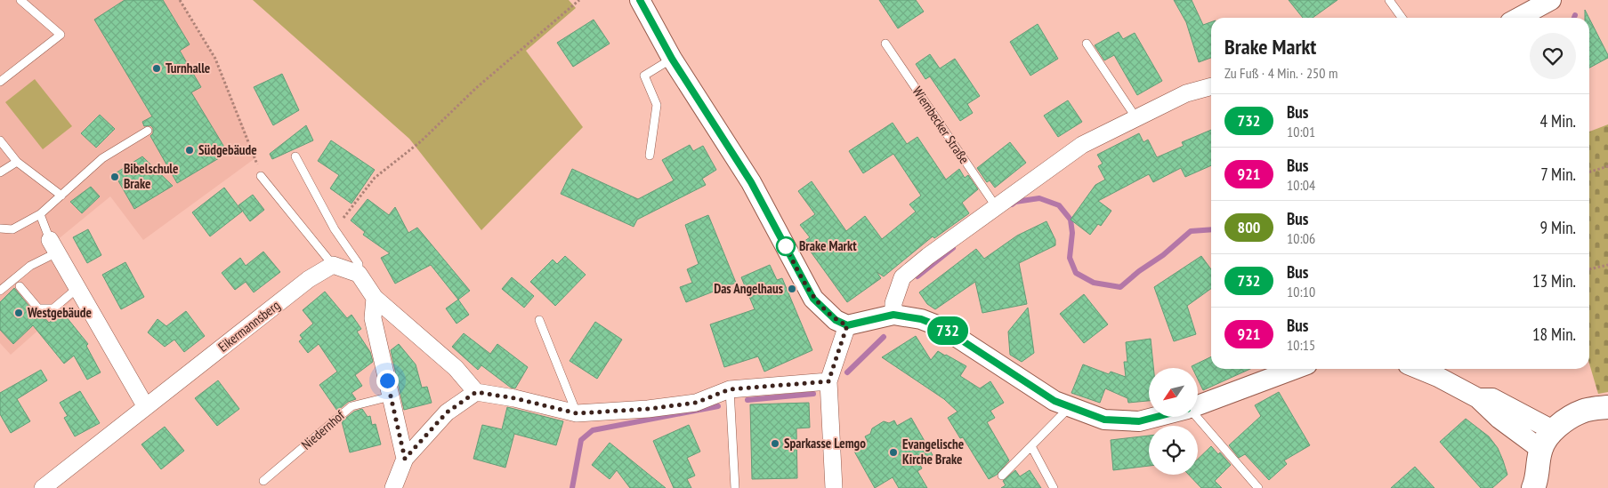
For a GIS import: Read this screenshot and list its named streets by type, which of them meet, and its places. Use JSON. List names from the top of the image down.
{
  "streets": {
    "street": ["Eikermannsberg"],
    "lane": ["Wiembecker Straße", "Niedernhof"]
  },
  "places": [
    "Turnhalle",
    "Südgebäude",
    "Bibelschule Brake",
    "Brake Markt",
    "Das Angelhaus",
    "Westgebäude",
    "Sparkasse Lemgo",
    "Evangelische Kirche Brake"
  ],
  "lines": ["bus line 732"],
  "north": "bottom left",
  "page": {
    "on_map": "732",
    "heading": ["Brake Markt", "Zu Fuß · 4 Min. · 250 m"],
    "list": [
      {
        "mark": "732",
        "name": "Bus",
        "note": "10:01",
        "value": "4 Min."
      },
      {
        "mark": "921",
        "name": "Bus",
        "note": "10:04",
        "value": "7 Min."
      },
      {
        "mark": "800",
        "name": "Bus",
        "note": "10:06",
        "value": "9 Min."
      },
      {
        "mark": "732",
        "name": "Bus",
        "note": "10:10",
        "value": "13 Min."
      },
      {
        "mark": "921",
        "name": "Bus",
        "note": "10:15",
        "value": "18 Min."
      }
    ]
  }
}
